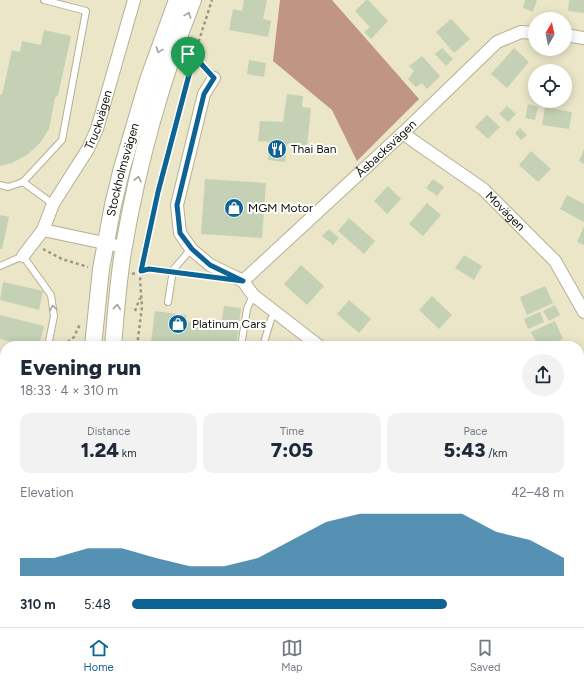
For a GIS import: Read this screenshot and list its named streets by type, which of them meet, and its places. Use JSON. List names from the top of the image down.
{
  "streets": {
    "main road": ["Stockholmsvägen"],
    "street": ["Truckvägen", "Åsbacksvägen", "Movägen"]
  },
  "crossings": [
    ["Åsbacksvägen", "Movägen"]
  ],
  "places": {
    "restaurant": ["Thai Ban"],
    "shop": ["MGM Motor", "Platinum Cars"]
  },
  "north": "top",
  "page": {
    "heading": ["Evening run", "18:33 · 4 × 310 m"],
    "stats": [
      ["Distance", "1.24 km"],
      ["Time", "7:05"],
      ["Pace", "5:43 /km"]
    ],
    "chart": ["Elevation", "42–48 m"],
    "list": [
      {
        "name": "310 m",
        "note": "5:48"
      }
    ],
    "tabs": ["Home", "Map", "Saved"]
  }
}
